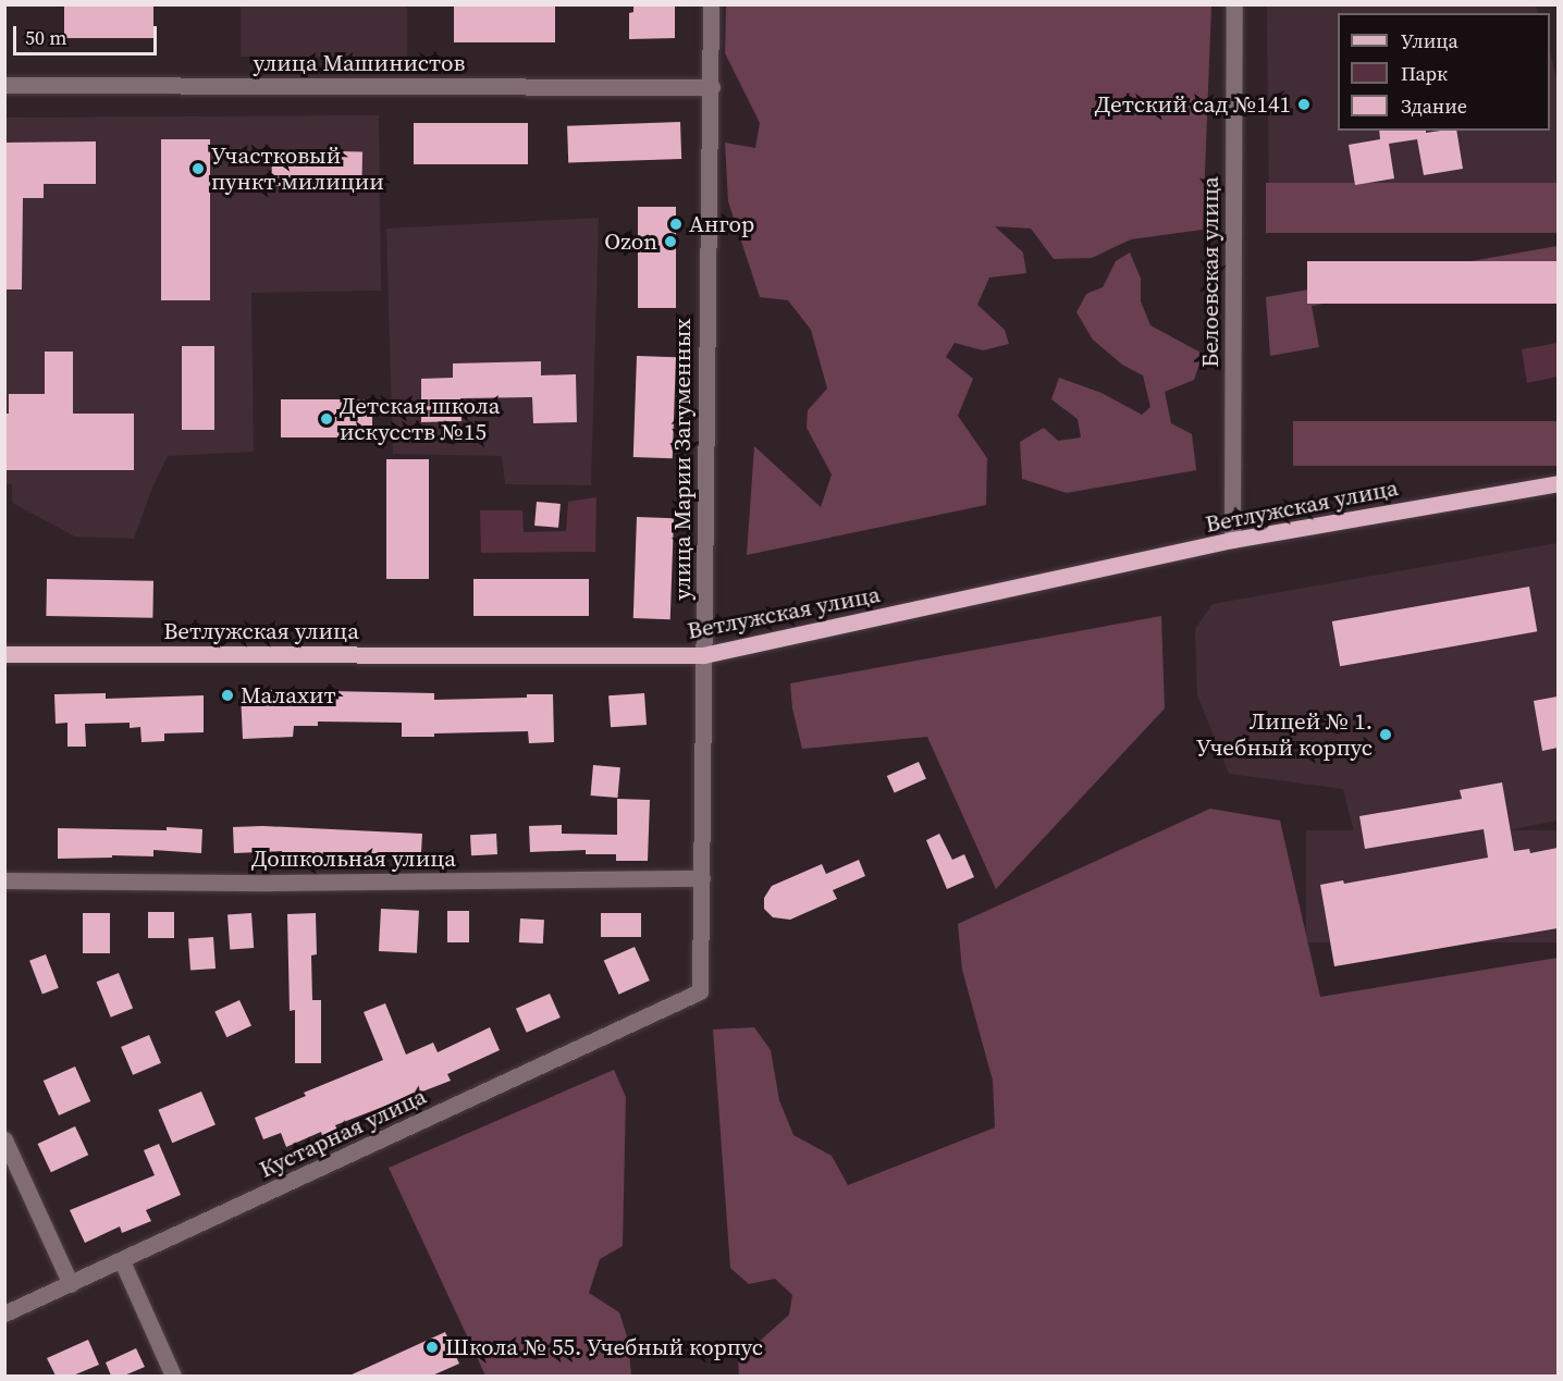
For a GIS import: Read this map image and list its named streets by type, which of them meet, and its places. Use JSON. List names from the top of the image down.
{
  "streets": {
    "main road": ["Ветлужская улица"],
    "street": [
      "улица Машинистов",
      "Белоевская улица",
      "улица Марии Загуменных",
      "Дошкольная улица",
      "Кустарная улица"
    ]
  },
  "crossings": [
    ["улица Машинистов", "улица Марии Загуменных"],
    ["Белоевская улица", "Ветлужская улица"],
    ["улица Марии Загуменных", "Ветлужская улица"],
    ["улица Марии Загуменных", "Дошкольная улица"],
    ["улица Марии Загуменных", "Кустарная улица"]
  ],
  "places": [
    "Детский сад №141",
    "Участковый пункт милиции",
    "Ангор",
    "Ozon",
    "Детская школа искусств №15",
    "Малахит",
    "Лицей № 1. Учебный корпус",
    "Школа № 55. Учебный корпус"
  ],
  "legend": ["Улица", "Парк", "Здание"],
  "scale_bar": "50 m"
}
